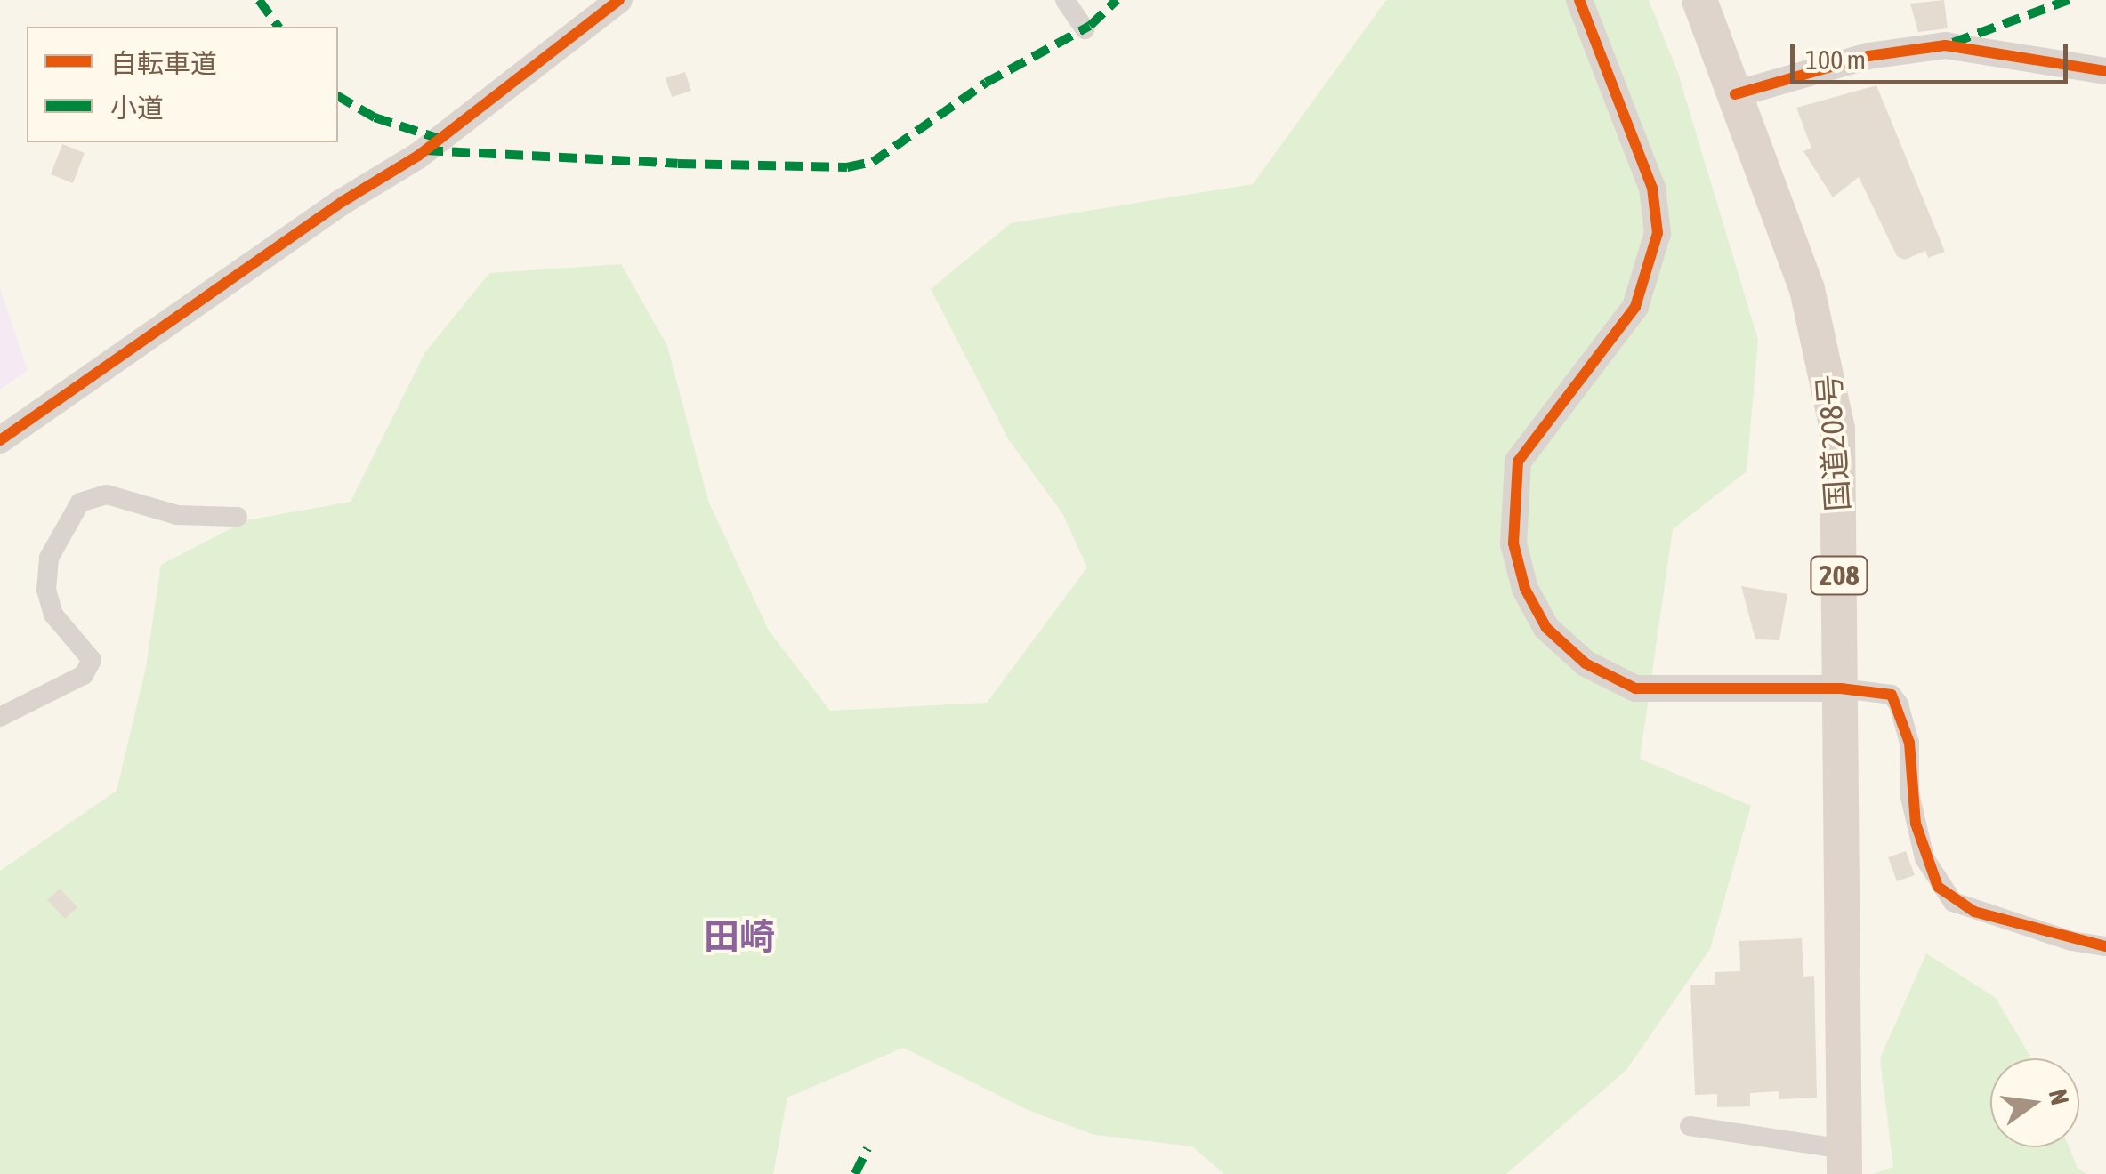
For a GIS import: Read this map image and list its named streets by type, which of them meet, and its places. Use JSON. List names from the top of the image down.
{
  "streets": {
    "highway": ["国道208号", "208"]
  },
  "districts": ["田崎"],
  "legend": ["自転車道", "小道"],
  "scale_bar": "100 m",
  "north": "right"
}
